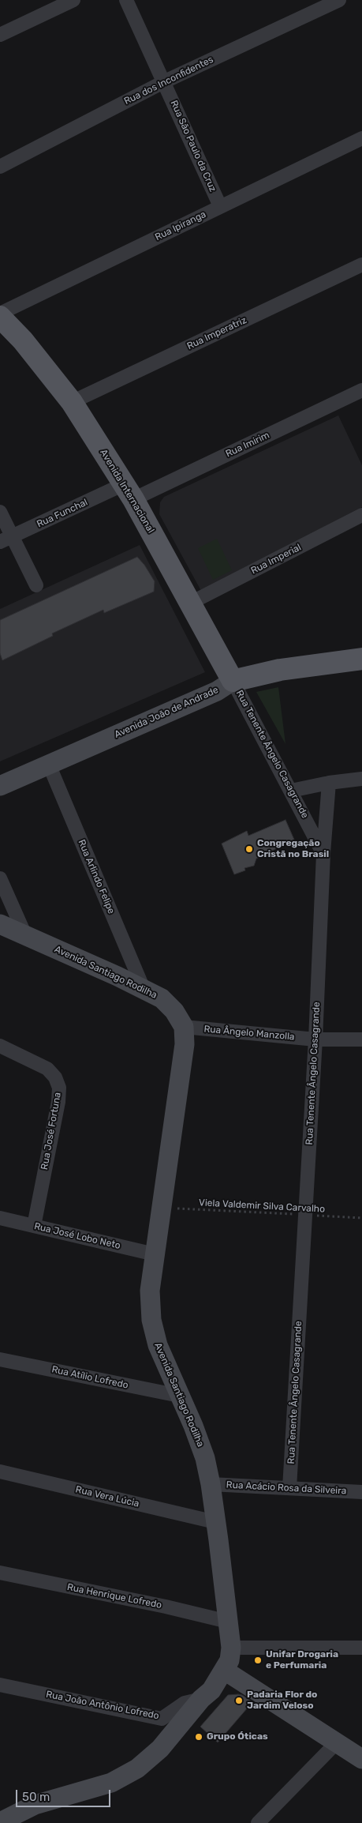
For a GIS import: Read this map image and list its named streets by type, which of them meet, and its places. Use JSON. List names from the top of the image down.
{
  "streets": {
    "main road": ["Avenida Internacional", "Avenida João de Andrade", "Avenida Santiago Rodilha"],
    "street": [
      "Rua dos Inconfidentes",
      "Rua São Paulo da Cruz",
      "Rua Ipiranga",
      "Rua Imperatriz",
      "Rua Imirim",
      "Rua Funchal",
      "Rua Imperial",
      "Rua Tenente Ângelo Casagrande",
      "Rua Arlindo Felipe",
      "Rua Ângelo Manzolla",
      "Rua José Fortuna",
      "Rua José Lobo Neto",
      "Rua Atílio Lofredo",
      "Rua Acácio Rosa da Silveira",
      "Rua Vera Lúcia",
      "Rua Henrique Lofredo",
      "Rua João Antônio Lofredo"
    ],
    "path": ["Viela Valdemir Silva Carvalho"]
  },
  "crossings": [
    ["Rua dos Inconfidentes", "Rua São Paulo da Cruz"],
    ["Rua São Paulo da Cruz", "Rua Ipiranga"],
    ["Rua Ipiranga", "Avenida Internacional"],
    ["Rua Imperatriz", "Avenida Internacional"],
    ["Rua Imirim", "Avenida Internacional"],
    ["Rua Imirim", "Rua Funchal"],
    ["Avenida Internacional", "Rua Funchal"],
    ["Avenida Internacional", "Rua Imperial"],
    ["Avenida Internacional", "Avenida João de Andrade"],
    ["Avenida Internacional", "Rua Tenente Ângelo Casagrande"],
    ["Avenida João de Andrade", "Rua Tenente Ângelo Casagrande"],
    ["Avenida João de Andrade", "Rua Arlindo Felipe"],
    ["Rua Tenente Ângelo Casagrande", "Rua Ângelo Manzolla"],
    ["Rua Tenente Ângelo Casagrande", "Viela Valdemir Silva Carvalho"],
    ["Rua Tenente Ângelo Casagrande", "Rua Acácio Rosa da Silveira"],
    ["Rua Arlindo Felipe", "Avenida Santiago Rodilha"],
    ["Avenida Santiago Rodilha", "Rua Ângelo Manzolla"],
    ["Avenida Santiago Rodilha", "Viela Valdemir Silva Carvalho"],
    ["Avenida Santiago Rodilha", "Rua José Lobo Neto"],
    ["Avenida Santiago Rodilha", "Rua Atílio Lofredo"],
    ["Avenida Santiago Rodilha", "Rua Acácio Rosa da Silveira"],
    ["Avenida Santiago Rodilha", "Rua Vera Lúcia"],
    ["Avenida Santiago Rodilha", "Rua Henrique Lofredo"],
    ["Avenida Santiago Rodilha", "Rua João Antônio Lofredo"],
    ["Rua José Fortuna", "Rua José Lobo Neto"]
  ],
  "places": [
    "Congregação Cristã no Brasil",
    "Unifar Drogaria e Perfumaria",
    "Padaria Flor do Jardim Veloso",
    "Grupo Óticas"
  ],
  "scale_bar": "50 m"
}
